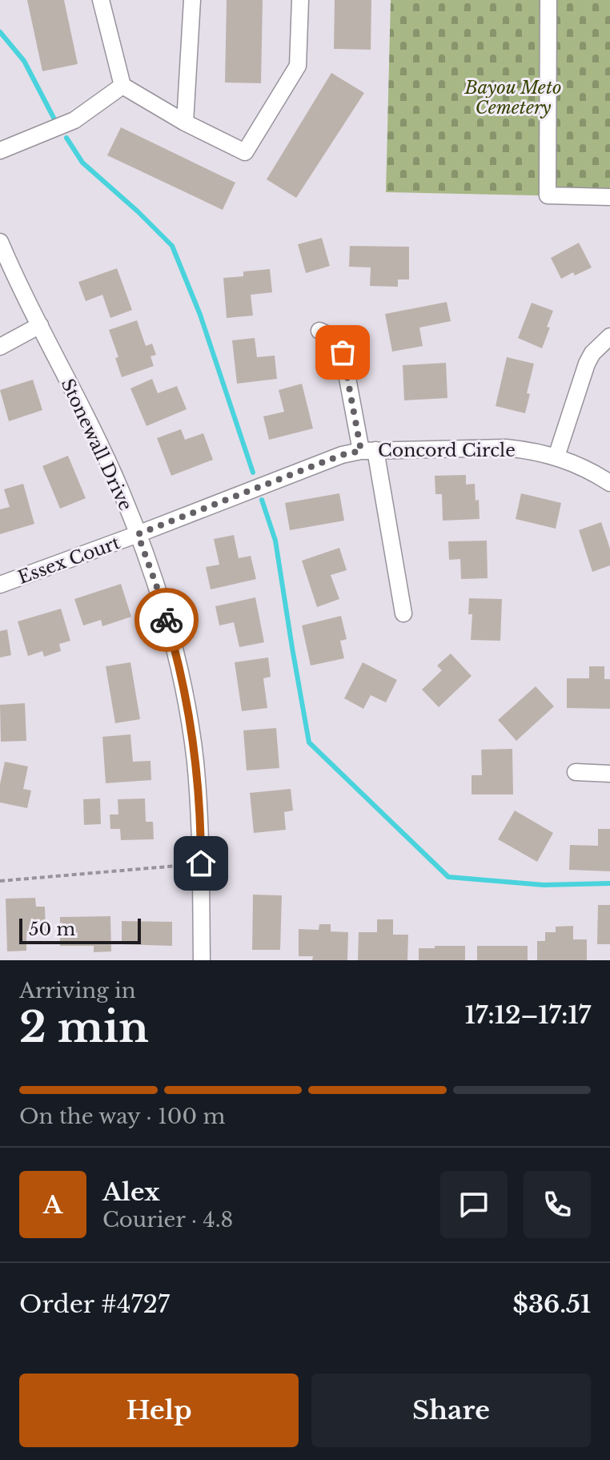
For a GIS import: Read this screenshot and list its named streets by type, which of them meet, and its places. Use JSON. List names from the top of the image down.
{
  "streets": {
    "street": ["Stonewall Drive", "Concord Circle", "Essex Court"]
  },
  "crossings": [
    ["Stonewall Drive", "Concord Circle"],
    ["Stonewall Drive", "Essex Court"],
    ["Concord Circle", "Essex Court"]
  ],
  "parks": ["Bayou Meto Cemetery"],
  "scale_bar": "50 m",
  "page": {
    "scale": "50 m",
    "heading": ["2 min", "Arriving in", "17:12–17:17"],
    "panel": [
      "Alex",
      "Courier · 4.8",
      "Order #4727",
      "$36.51"
    ],
    "bar": "On the way · 100 m",
    "round": "A",
    "buttons": ["Help", "Share"]
  }
}
